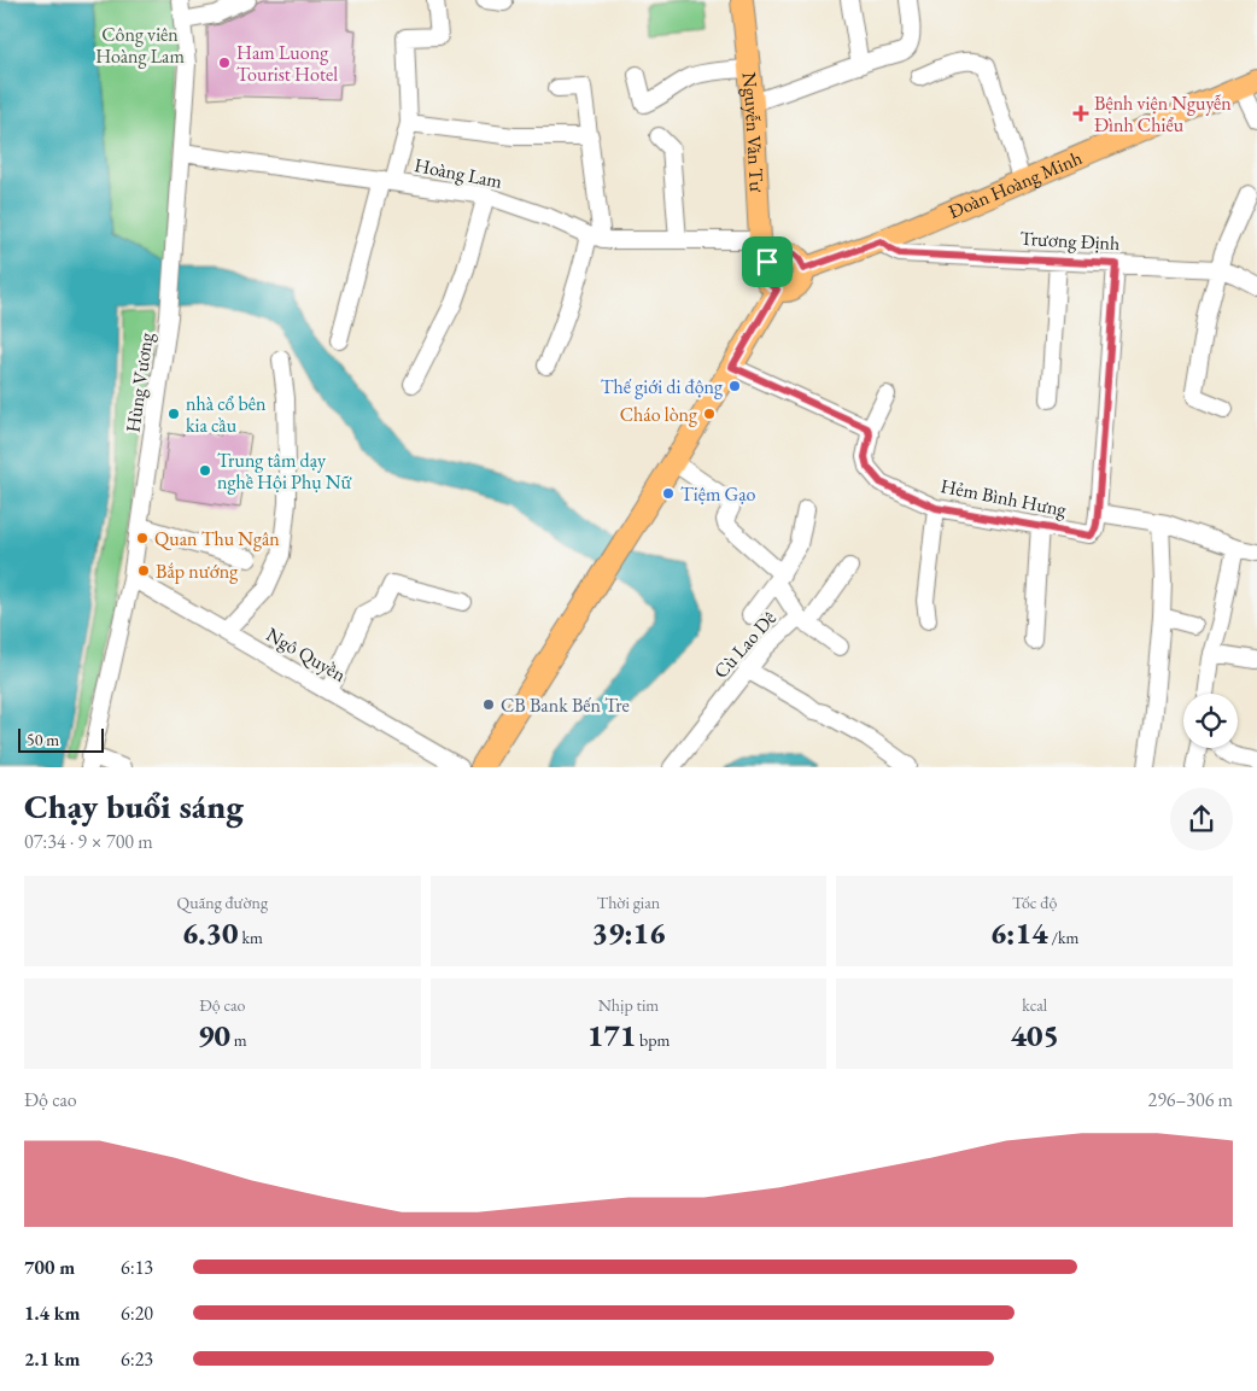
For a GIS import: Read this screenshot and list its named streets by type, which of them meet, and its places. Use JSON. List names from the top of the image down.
{
  "streets": {
    "main road": ["Nguyễn Văn Tư", "Đoàn Hoàng Minh"],
    "street": [
      "Hoàng Lam",
      "Trương Định",
      "Hùng Vương",
      "Hẻm Bình Hưng",
      "Cù Lao Dê",
      "Ngô Quyền"
    ]
  },
  "crossings": [
    ["Nguyễn Văn Tư", "Hoàng Lam"],
    ["Nguyễn Văn Tư", "Đoàn Hoàng Minh"],
    ["Hoàng Lam", "Hùng Vương"],
    ["Đoàn Hoàng Minh", "Trương Định"],
    ["Hùng Vương", "Ngô Quyền"]
  ],
  "parks": ["Công viên Hoàng Lam"],
  "places": {
    "other": [
      "Ham Luong Tourist Hotel",
      "Thế giới di động",
      "nhà cổ bên kia cầu",
      "Cháo lòng",
      "Trung tâm dạy nghề Hội Phụ Nữ",
      "Tiệm Gạo",
      "Quan Thu Ngân",
      "Bắp nướng",
      "CB Bank Bến Tre"
    ],
    "health": ["Bệnh viện Nguyễn Đình Chiểu"]
  },
  "scale_bar": "50 m",
  "page": {
    "scale": "50 m",
    "heading": ["Chạy buổi sáng", "07:34 · 9 × 700 m"],
    "stats": [
      ["Quãng đường", "6.30 km"],
      ["Thời gian", "39:16"],
      ["Tốc độ", "6:14 /km"],
      ["Độ cao", "90 m"],
      ["Nhịp tim", "171 bpm"],
      ["kcal", "405"]
    ],
    "chart": ["Độ cao", "296–306 m"],
    "list": [
      {
        "name": "700 m",
        "note": "6:13"
      },
      {
        "name": "1.4 km",
        "note": "6:20"
      },
      {
        "name": "2.1 km",
        "note": "6:23"
      }
    ]
  }
}
